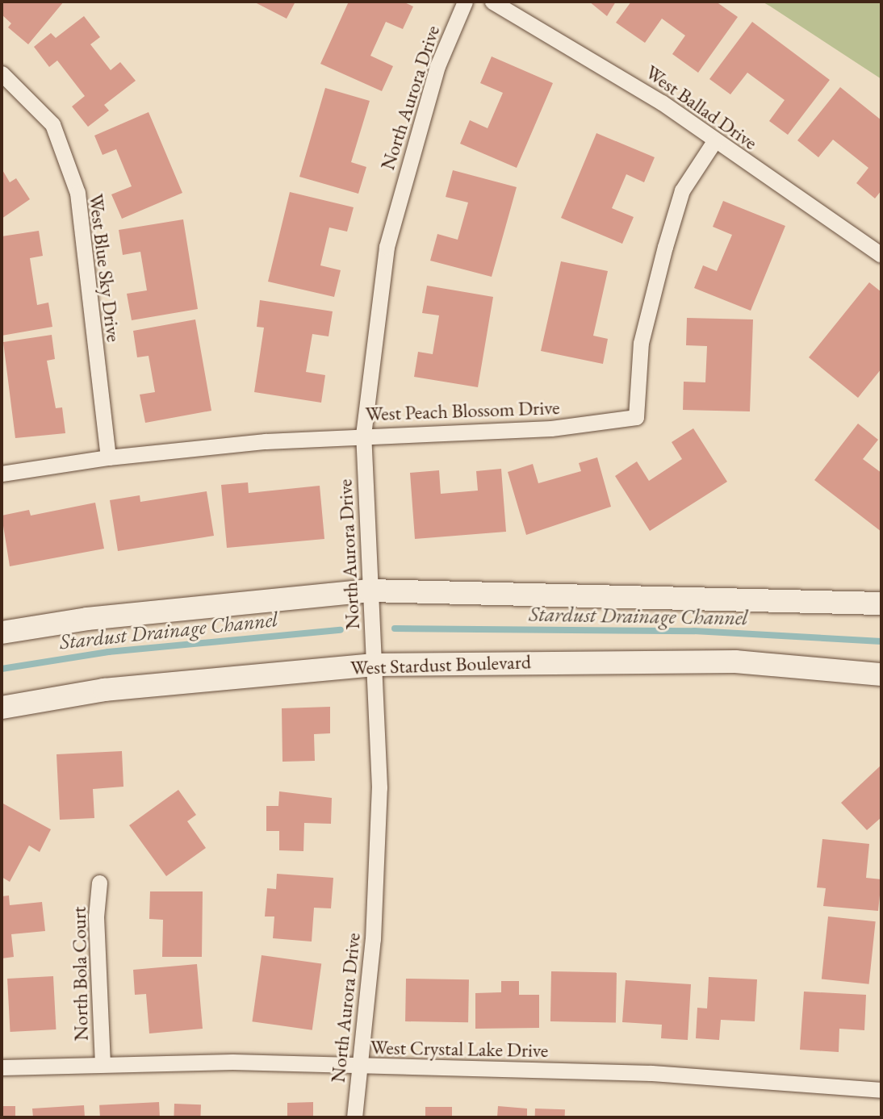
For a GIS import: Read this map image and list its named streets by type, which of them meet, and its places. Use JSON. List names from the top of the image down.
{
  "streets": {
    "street": [
      "North Aurora Drive",
      "West Ballad Drive",
      "West Blue Sky Drive",
      "West Peach Blossom Drive",
      "West Stardust Boulevard",
      "North Bola Court",
      "West Crystal Lake Drive"
    ]
  },
  "crossings": [
    ["North Aurora Drive", "West Peach Blossom Drive"],
    ["North Aurora Drive", "West Stardust Boulevard"],
    ["North Aurora Drive", "West Crystal Lake Drive"],
    ["West Ballad Drive", "West Peach Blossom Drive"],
    ["West Blue Sky Drive", "West Peach Blossom Drive"],
    ["North Bola Court", "West Crystal Lake Drive"]
  ],
  "water": ["Stardust Drainage Channel"]
}
